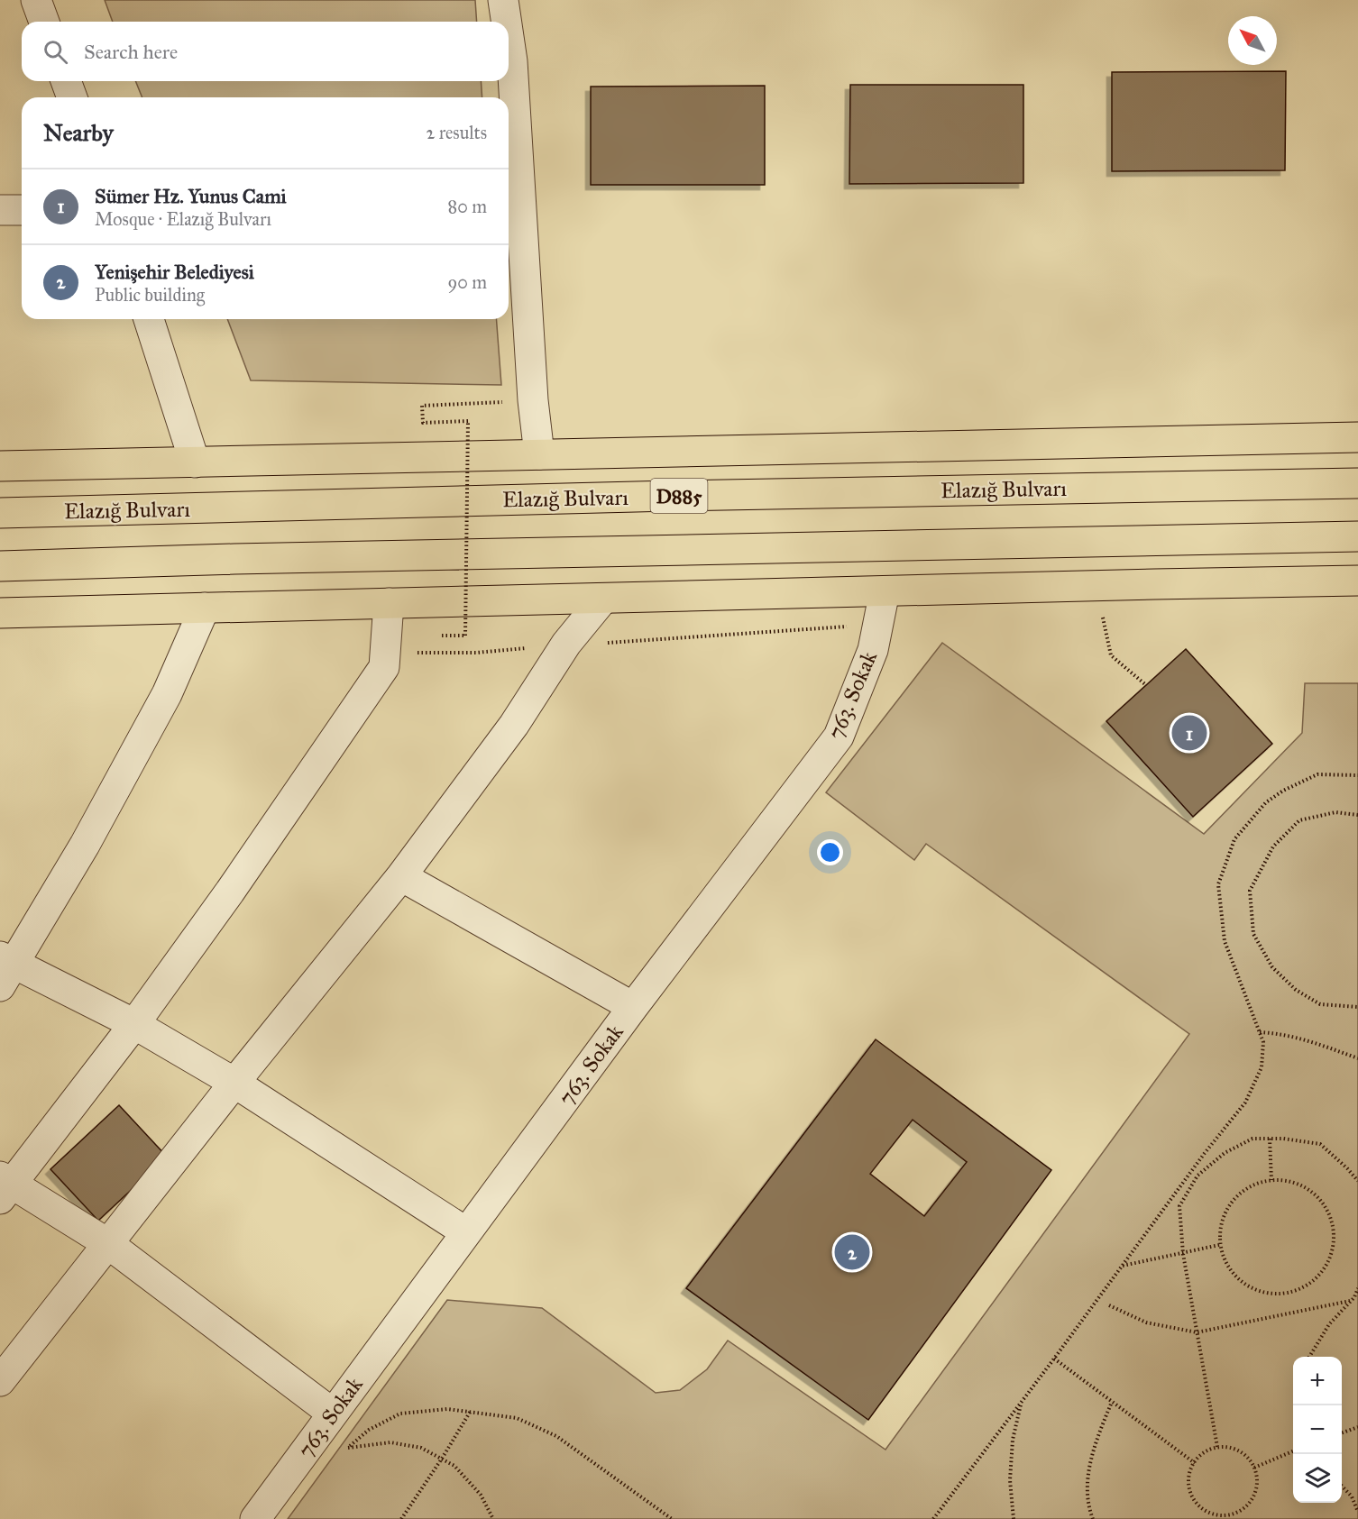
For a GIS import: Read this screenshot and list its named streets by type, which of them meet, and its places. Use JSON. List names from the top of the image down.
{
  "streets": {
    "highway": ["Elazığ Bulvarı", "D885"],
    "street": ["763. Sokak"]
  },
  "north": "top left",
  "page": {
    "search": "Search here",
    "heading": ["Nearby", "2 results"],
    "list": [
      {
        "mark": "1",
        "name": "Sümer Hz. Yunus Cami",
        "note": "Mosque · Elazığ Bulvarı",
        "value": "80 m"
      },
      {
        "mark": "2",
        "name": "Yenişehir Belediyesi",
        "note": "Public building",
        "value": "90 m"
      }
    ],
    "pins": ["1", "2"],
    "map_buttons": ["+", "−"]
  }
}
